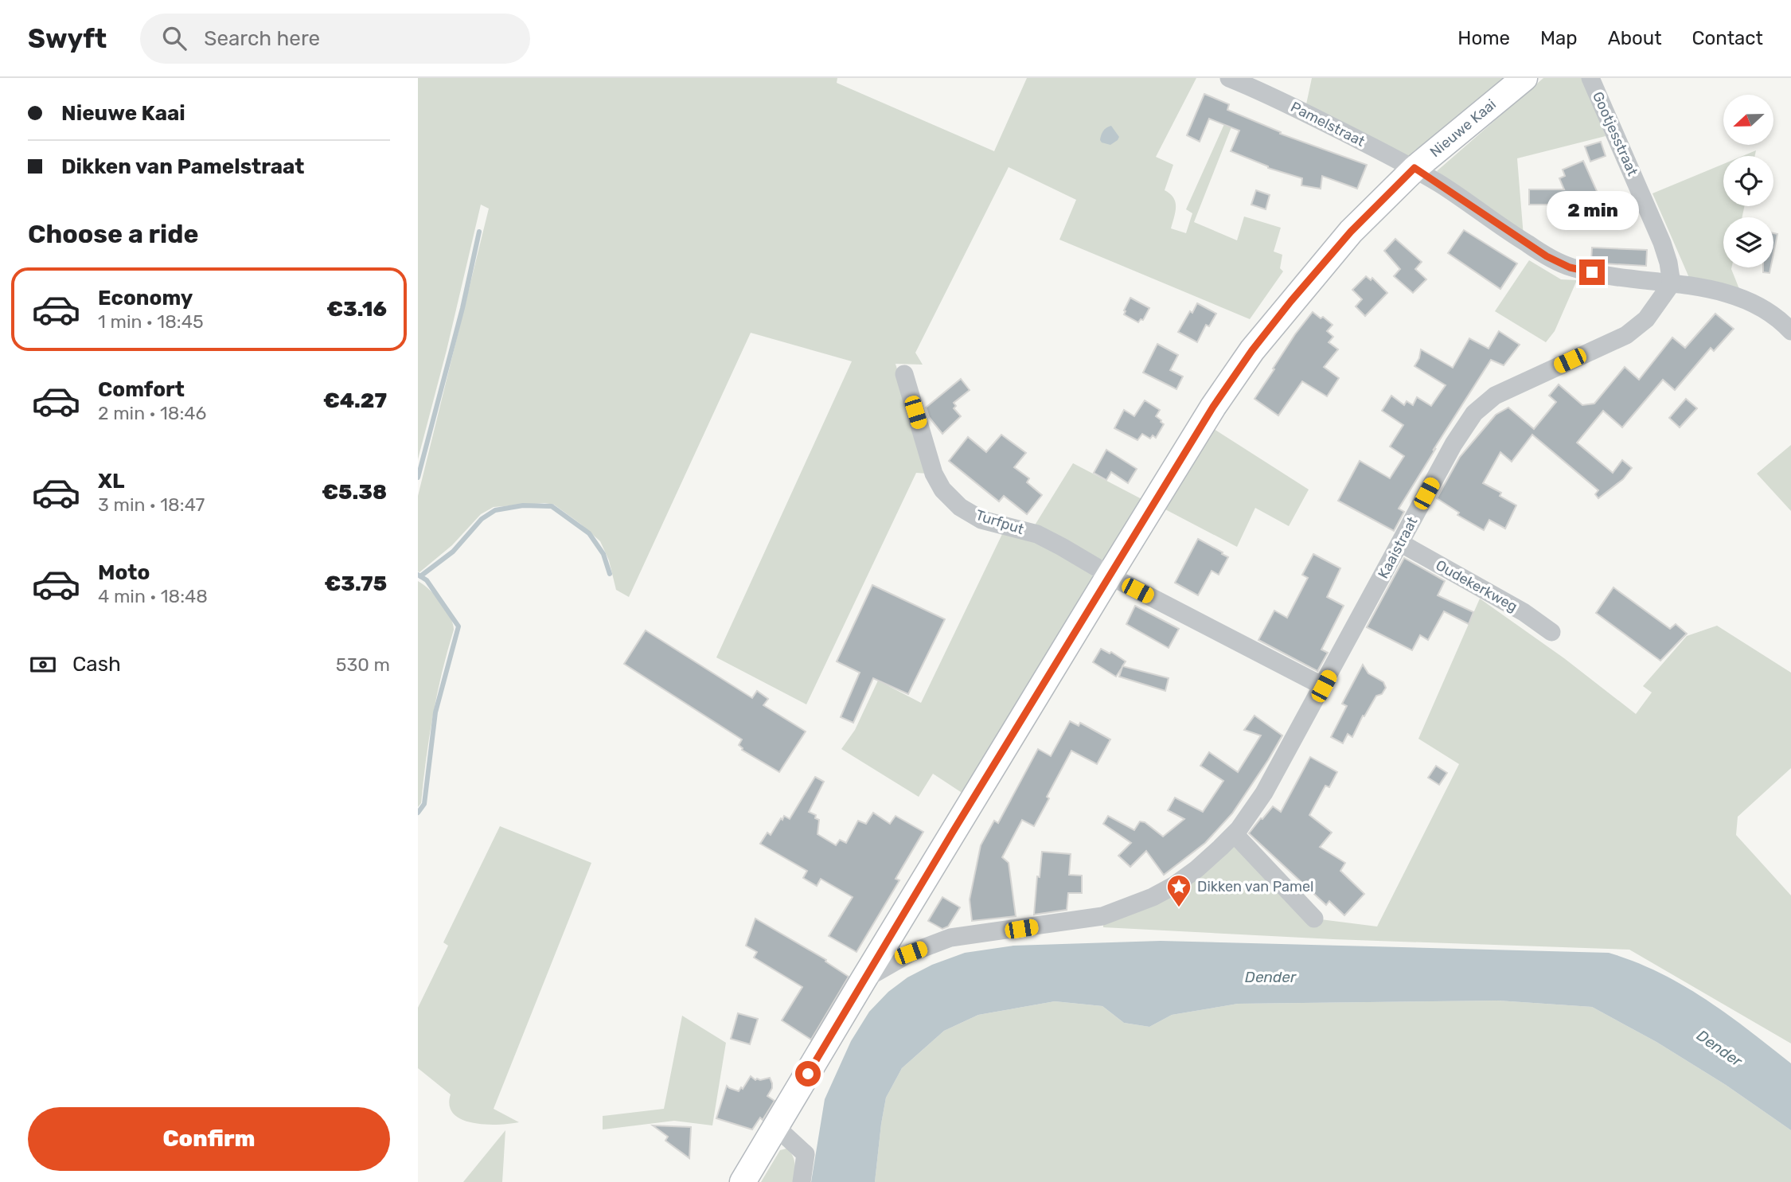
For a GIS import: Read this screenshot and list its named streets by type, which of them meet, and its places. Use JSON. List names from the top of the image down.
{
  "streets": {
    "main road": ["Nieuwe Kaai"],
    "street": [
      "Pamelstraat",
      "Gootjesstraat",
      "Turfput",
      "Kaaistraat",
      "Oudekerkweg"
    ]
  },
  "crossings": [
    ["Pamelstraat", "Nieuwe Kaai"],
    ["Pamelstraat", "Gootjesstraat"],
    ["Pamelstraat", "Kaaistraat"],
    ["Nieuwe Kaai", "Turfput"],
    ["Nieuwe Kaai", "Kaaistraat"],
    ["Gootjesstraat", "Kaaistraat"],
    ["Turfput", "Kaaistraat"],
    ["Kaaistraat", "Oudekerkweg"]
  ],
  "water": ["Dender"],
  "places": {
    "place": ["Dikken van Pamel"]
  },
  "north": "left",
  "page": {
    "header": "Swyft",
    "search": "Search here",
    "nav": [
      "Home",
      "Map",
      "About",
      "Contact"
    ],
    "banner": ["Nieuwe Kaai", "Dikken van Pamelstraat"],
    "bubble": "2 min",
    "heading": "Choose a ride",
    "list": [
      {
        "name": "Economy",
        "note": "1 min · 18:45",
        "value": "€3.16"
      },
      {
        "name": "Comfort",
        "note": "2 min · 18:46",
        "value": "€4.27"
      },
      {
        "name": "XL",
        "note": "3 min · 18:47",
        "value": "€5.38"
      },
      {
        "name": "Moto",
        "note": "4 min · 18:48",
        "value": "€3.75"
      }
    ],
    "pay": ["Cash", "530 m"],
    "buttons": "Confirm"
  }
}
